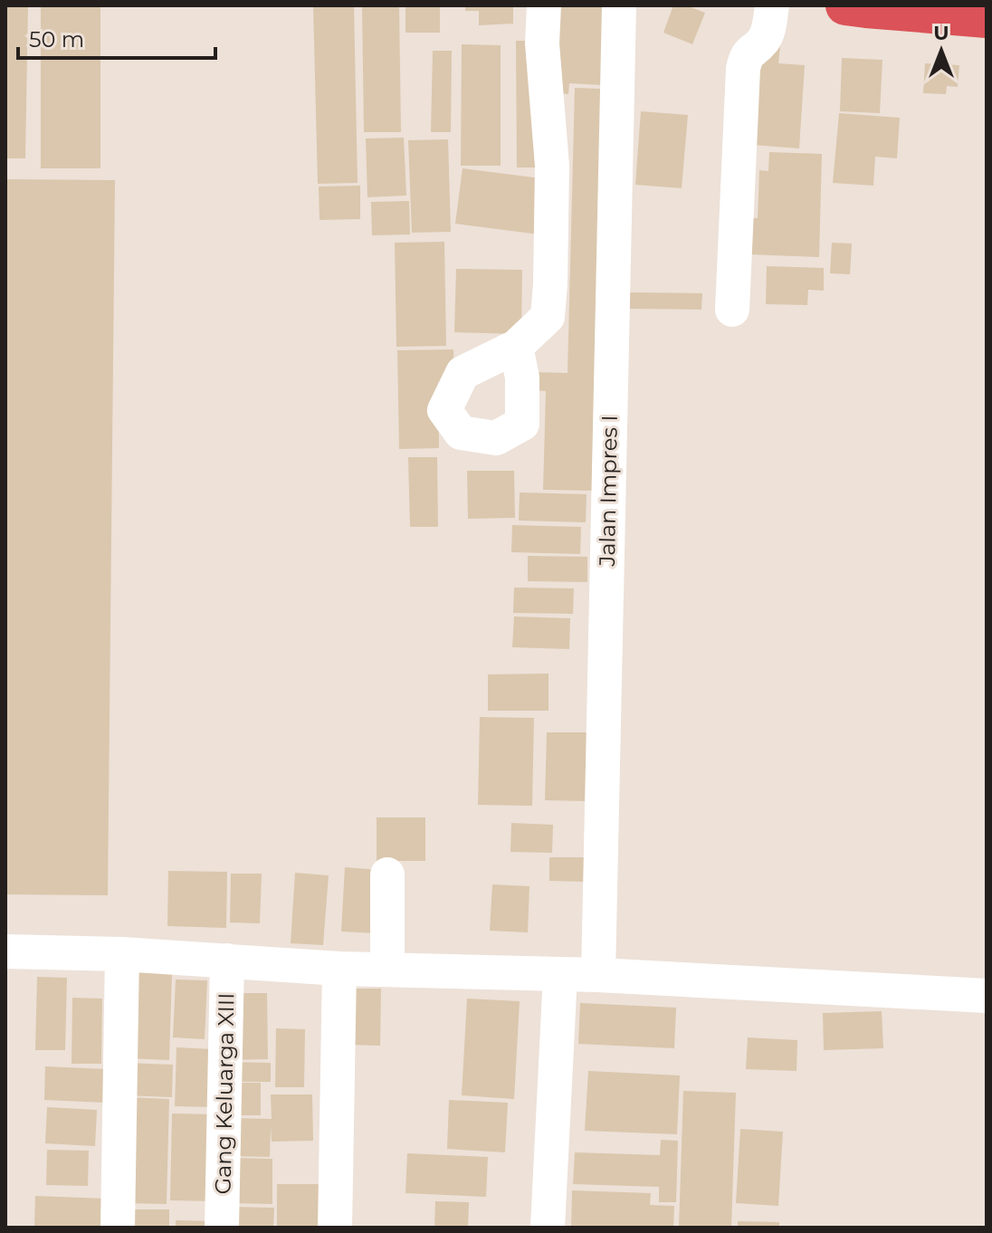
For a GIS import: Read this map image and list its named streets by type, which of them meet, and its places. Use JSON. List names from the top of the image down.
{
  "streets": {
    "street": ["Jalan Impres I", "Gang Keluarga XIII"]
  },
  "scale_bar": "50 m",
  "north": "top"
}
